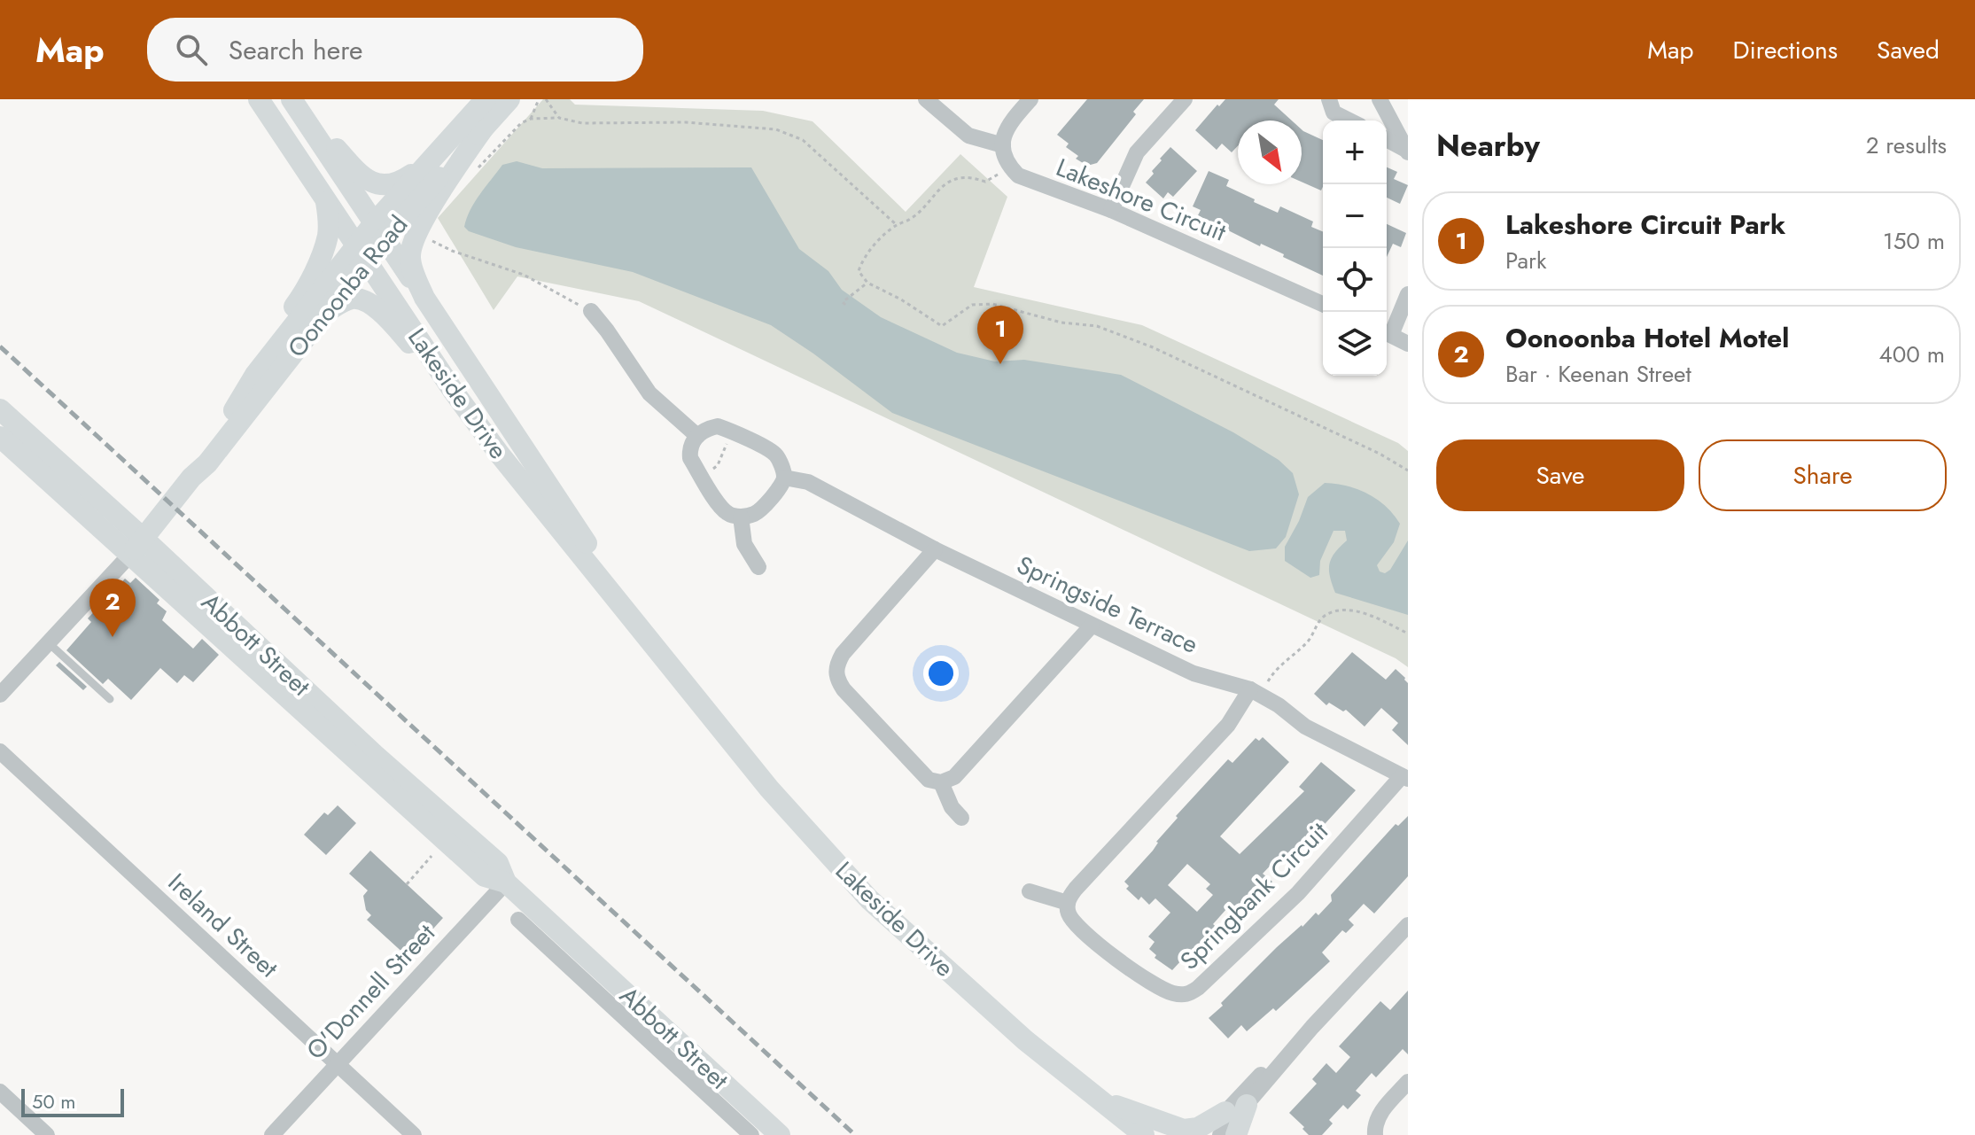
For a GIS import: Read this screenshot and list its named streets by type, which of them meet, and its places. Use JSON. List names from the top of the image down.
{
  "streets": {
    "street": [
      "Lakeshore Circuit",
      "Oonoonba Road",
      "Lakeside Drive",
      "Springside Terrace",
      "Abbott Street",
      "Springbank Circuit",
      "Ireland Street",
      "O'Donnell Street"
    ]
  },
  "crossings": [
    ["Oonoonba Road", "Lakeside Drive"],
    ["Oonoonba Road", "Abbott Street"],
    ["Springside Terrace", "Springbank Circuit"],
    ["Abbott Street", "O'Donnell Street"],
    ["Ireland Street", "O'Donnell Street"]
  ],
  "scale_bar": "50 m",
  "north": "bottom right",
  "page": {
    "header": "Map",
    "search": "Search here",
    "nav": ["Map", "Directions", "Saved"],
    "heading": ["Nearby", "2 results"],
    "map_buttons": ["+", "−"],
    "list": [
      {
        "mark": "1",
        "name": "Lakeshore Circuit Park",
        "note": "Park",
        "value": "150 m"
      },
      {
        "mark": "2",
        "name": "Oonoonba Hotel Motel",
        "note": "Bar · Keenan Street",
        "value": "400 m"
      }
    ],
    "pins": ["1", "2"],
    "buttons": ["Save", "Share"],
    "scale": "50 m"
  }
}
